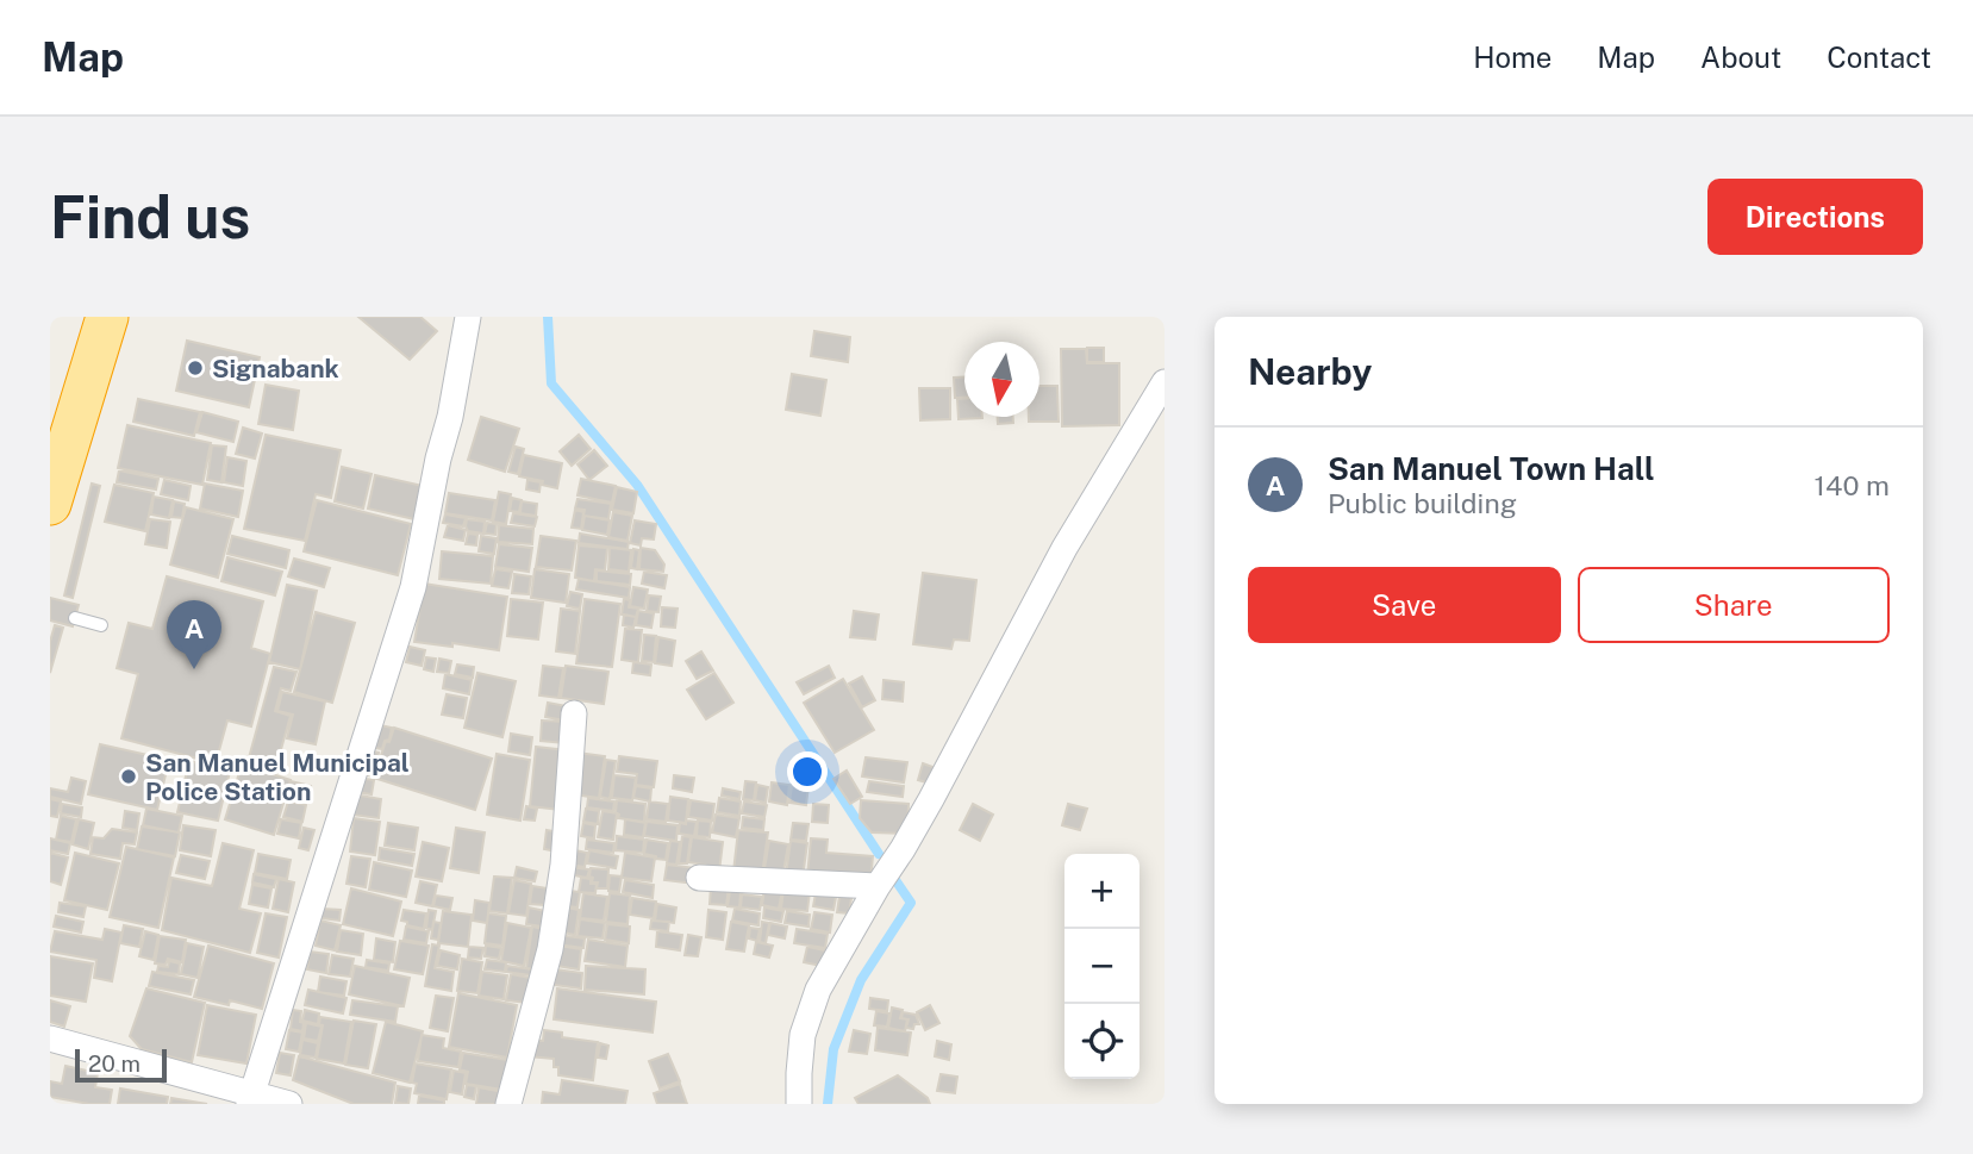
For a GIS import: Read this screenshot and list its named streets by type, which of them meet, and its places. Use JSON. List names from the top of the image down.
{
  "places": ["Signabank", "San Manuel Municipal Police Station"],
  "scale_bar": "20 m",
  "north": "bottom",
  "page": {
    "header": "Map",
    "nav": [
      "Home",
      "Map",
      "About",
      "Contact"
    ],
    "buttons": [
      "Directions",
      ["Save", "Share"]
    ],
    "title": "Find us",
    "heading": "Nearby",
    "list": [
      {
        "mark": "A",
        "name": "San Manuel Town Hall",
        "note": "Public building",
        "value": "140 m"
      }
    ],
    "pins": "A",
    "map_buttons": ["+", "−"],
    "scale": "20 m"
  }
}
